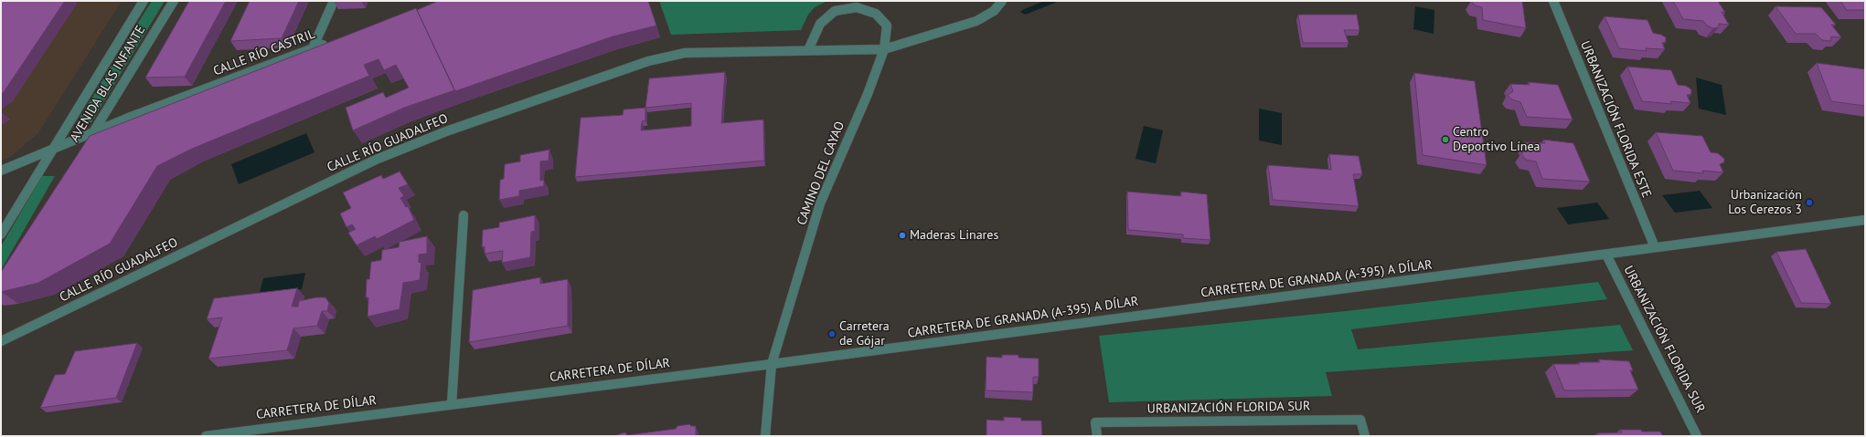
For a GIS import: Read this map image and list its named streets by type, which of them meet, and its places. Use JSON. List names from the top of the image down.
{
  "streets": {
    "street": [
      "CALLE RÍO CASTRIL",
      "AVENIDA BLAS INFANTE",
      "URBANIZACIÓN FLORIDA ESTE",
      "CALLE RÍO GUADALFEO",
      "CAMINO DEL CAYAO",
      "CARRETERA DE GRANADA (A-395) A DÍLAR",
      "URBANIZACIÓN FLORIDA SUR",
      "CARRETERA DE DÍLAR"
    ]
  },
  "crossings": [
    ["CALLE RÍO CASTRIL", "AVENIDA BLAS INFANTE"],
    ["URBANIZACIÓN FLORIDA ESTE", "CARRETERA DE GRANADA (A-395) A DÍLAR"],
    ["CALLE RÍO GUADALFEO", "CAMINO DEL CAYAO"],
    ["CAMINO DEL CAYAO", "CARRETERA DE GRANADA (A-395) A DÍLAR"],
    ["CAMINO DEL CAYAO", "CARRETERA DE DÍLAR"],
    ["CARRETERA DE GRANADA (A-395) A DÍLAR", "URBANIZACIÓN FLORIDA SUR"],
    ["CARRETERA DE GRANADA (A-395) A DÍLAR", "CARRETERA DE DÍLAR"]
  ],
  "places": [
    "Centro Deportivo Línea",
    "Urbanización Los Cerezos 3",
    "Maderas Linares",
    "Carretera de Gójar"
  ]
}
